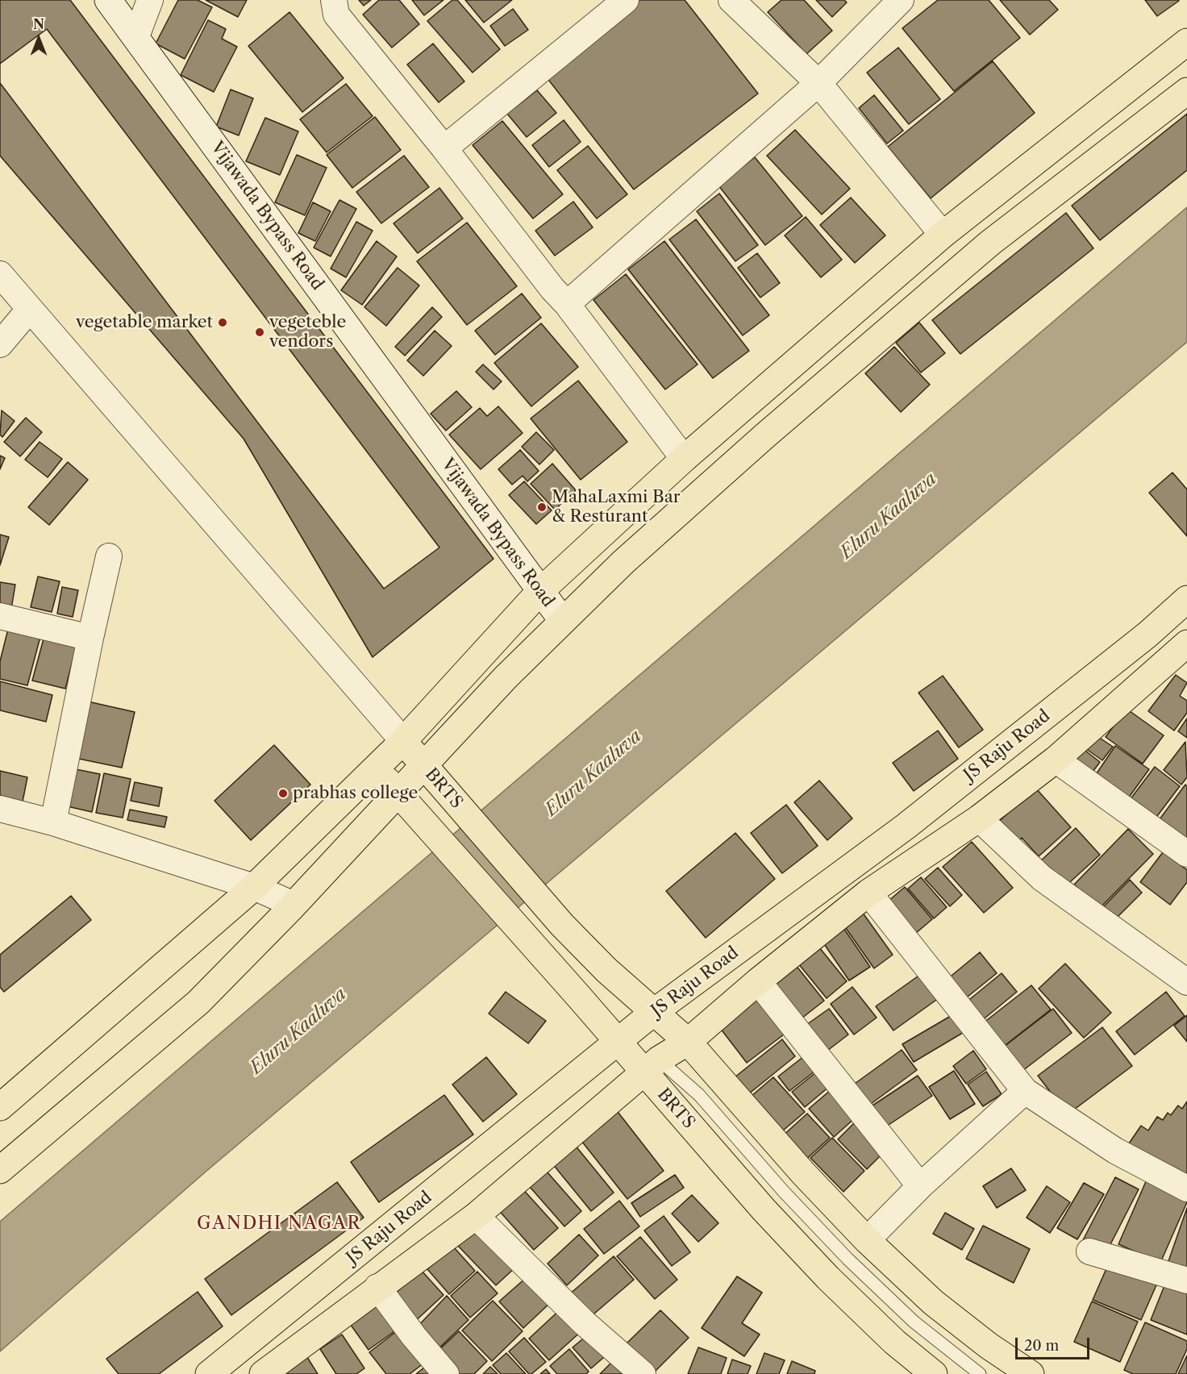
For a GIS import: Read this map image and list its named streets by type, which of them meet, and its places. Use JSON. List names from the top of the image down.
{
  "streets": {
    "main road": ["Vijawada Bypass Road", "JS Raju Road", "BRTS"]
  },
  "crossings": [
    ["JS Raju Road", "BRTS"]
  ],
  "districts": ["GANDHI NAGAR"],
  "water": ["Eluru Kaaluva"],
  "places": [
    "vegetable market",
    "vegeteble vendors",
    "MahaLaxmi Bar & Resturant",
    "prabhas college"
  ],
  "scale_bar": "20 m",
  "north": "top"
}
